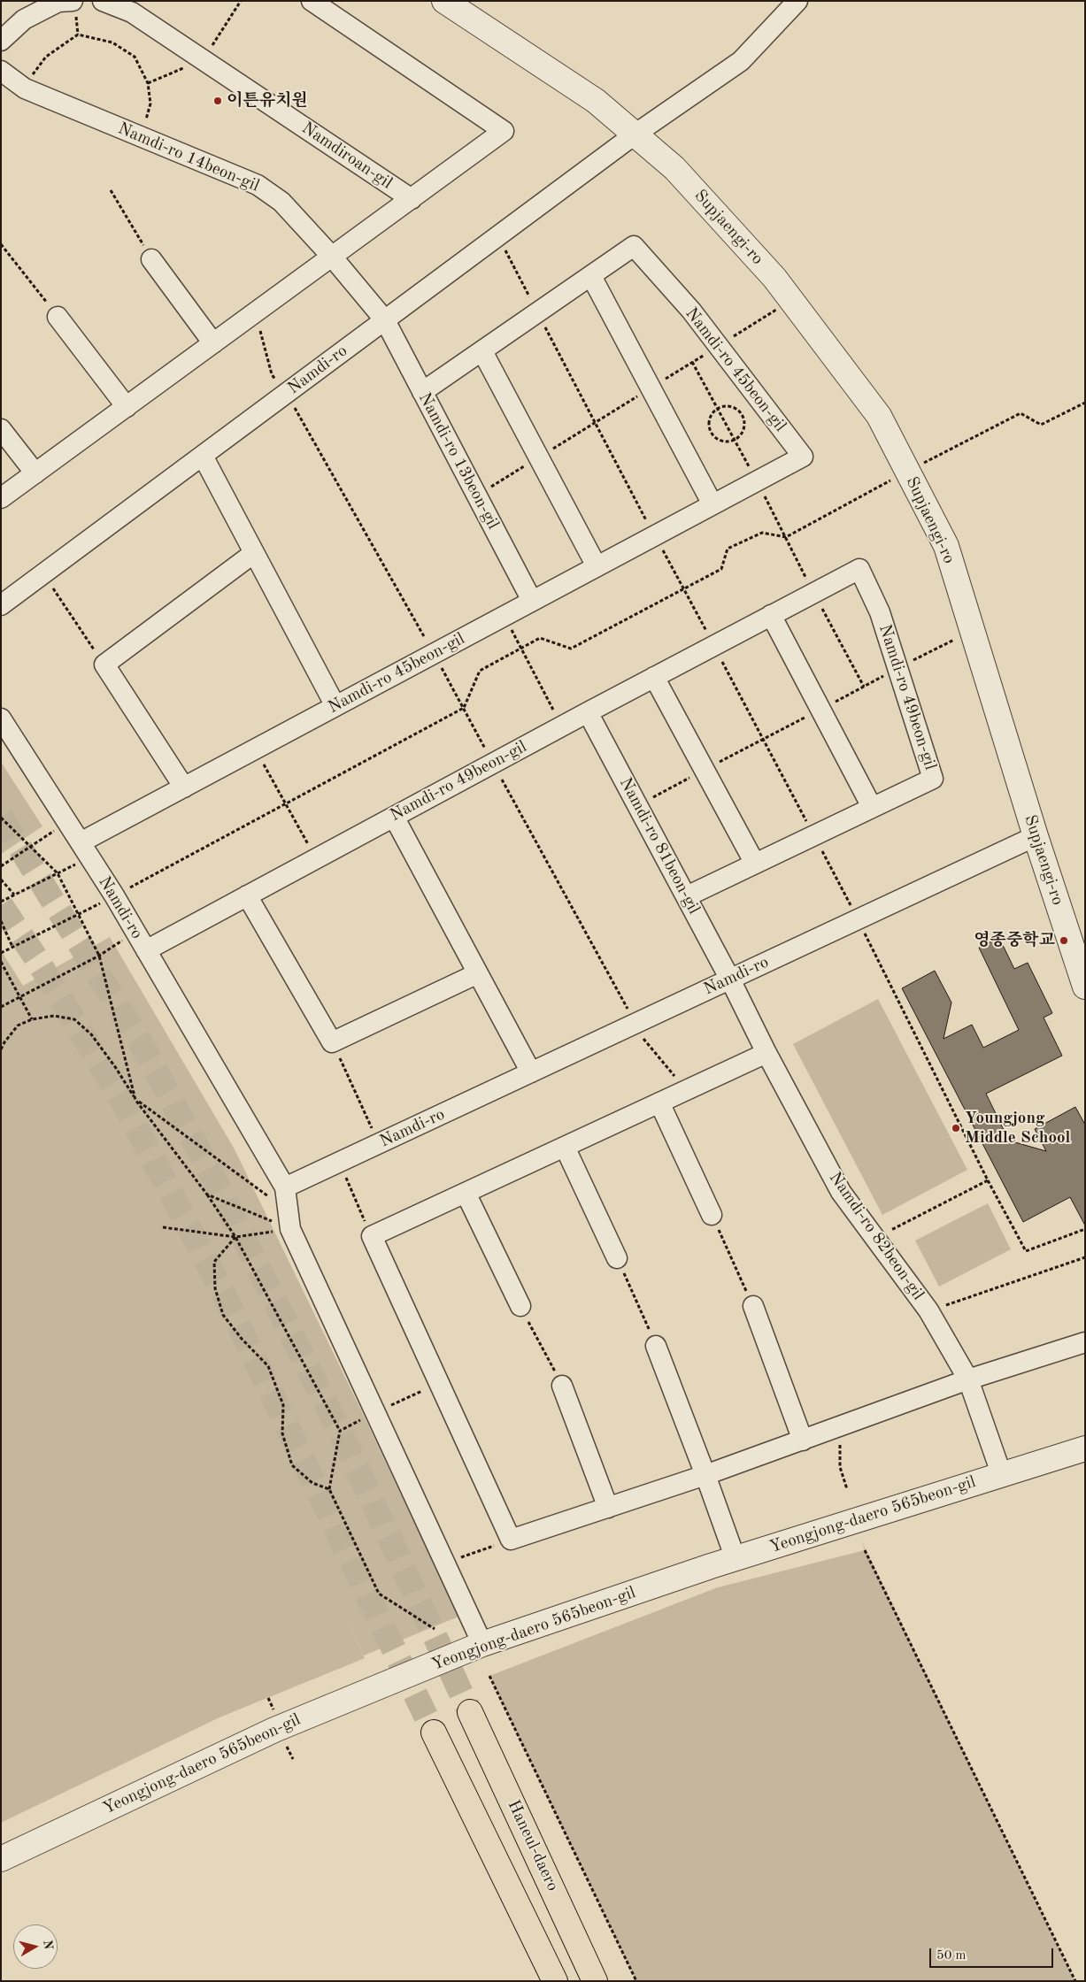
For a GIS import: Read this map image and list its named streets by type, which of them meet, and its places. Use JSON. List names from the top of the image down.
{
  "streets": {
    "highway": ["Haneul-daero"],
    "street": [
      "Namdiroan-gil",
      "Namdi-ro 14beon-gil",
      "Supjaengi-ro",
      "Namdi-ro",
      "Namdi-ro 45beon-gil",
      "Namdi-ro 13beon-gil",
      "Namdi-ro 49beon-gil",
      "Namdi-ro 81beon-gil",
      "Namdi-ro 82beon-gil",
      "Yeongjong-daero 565beon-gil"
    ]
  },
  "crossings": [
    ["Namdiroan-gil", "Namdi-ro 14beon-gil"],
    ["Namdi-ro 14beon-gil", "Namdi-ro"],
    ["Namdi-ro 14beon-gil", "Namdi-ro 13beon-gil"],
    ["Supjaengi-ro", "Namdi-ro"],
    ["Namdi-ro", "Namdi-ro 45beon-gil"],
    ["Namdi-ro", "Namdi-ro 13beon-gil"],
    ["Namdi-ro", "Namdi-ro 49beon-gil"],
    ["Namdi-ro", "Namdi-ro 81beon-gil"],
    ["Namdi-ro", "Namdi-ro 82beon-gil"],
    ["Namdi-ro 45beon-gil", "Namdi-ro 13beon-gil"],
    ["Namdi-ro 49beon-gil", "Namdi-ro 81beon-gil"],
    ["Namdi-ro 81beon-gil", "Namdi-ro 82beon-gil"],
    ["Namdi-ro 82beon-gil", "Yeongjong-daero 565beon-gil"]
  ],
  "places": ["이튼유치원", "영종중학교", "Youngjong Middle School"],
  "scale_bar": "50 m",
  "north": "right"
}
